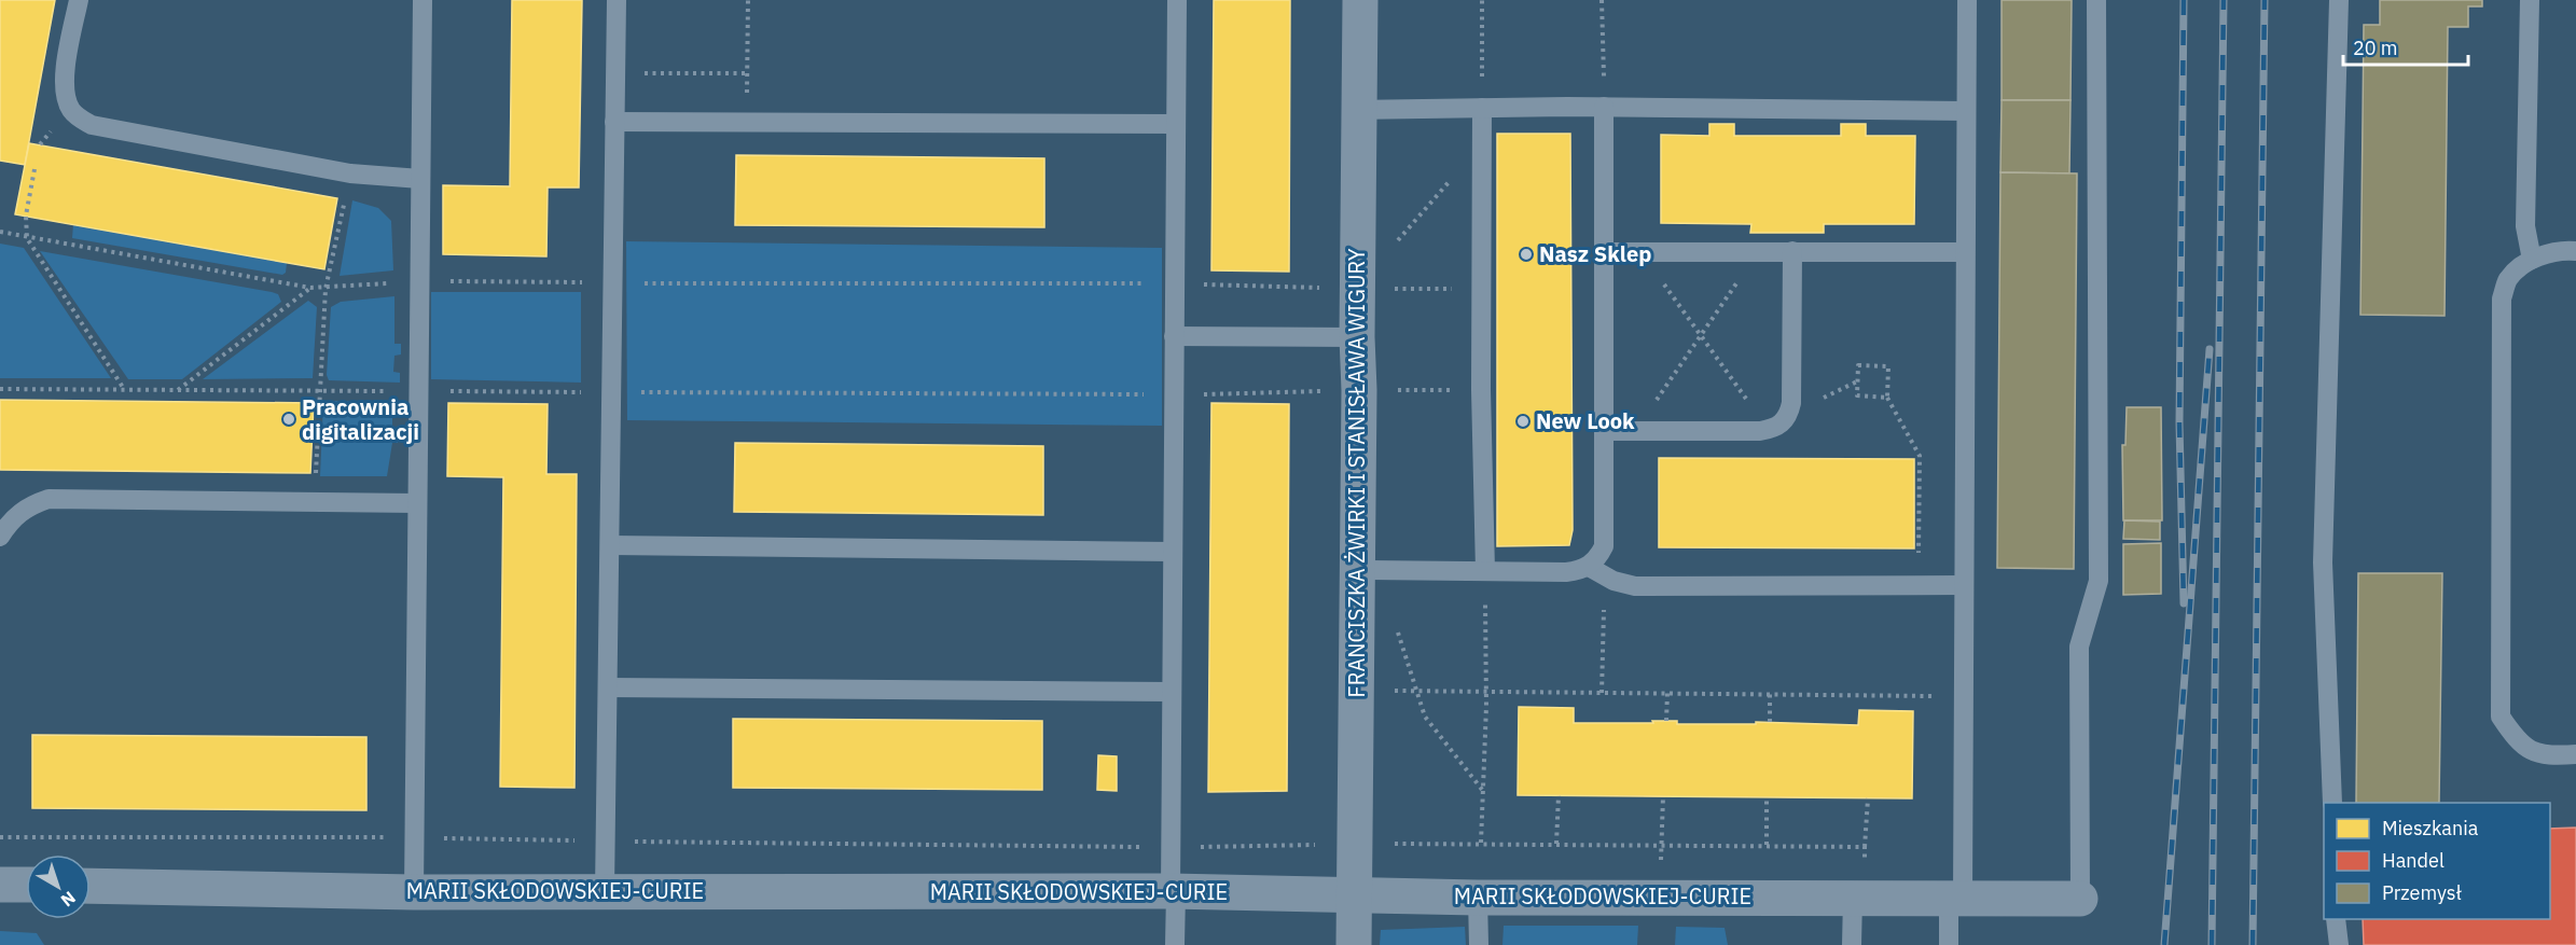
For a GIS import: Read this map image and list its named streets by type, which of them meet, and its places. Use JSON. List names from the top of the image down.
{
  "streets": {
    "street": ["FRANCISZKA ŻWIRKI I STANISŁAWA WIGURY", "MARII SKŁODOWSKIEJ-CURIE"]
  },
  "crossings": [
    ["FRANCISZKA ŻWIRKI I STANISŁAWA WIGURY", "MARII SKŁODOWSKIEJ-CURIE"]
  ],
  "places": ["Nasz Sklep", "Pracownia digitalizacji", "New Look"],
  "legend": ["Mieszkania", "Handel", "Przemysł"],
  "scale_bar": "20 m",
  "north": "bottom right"
}
